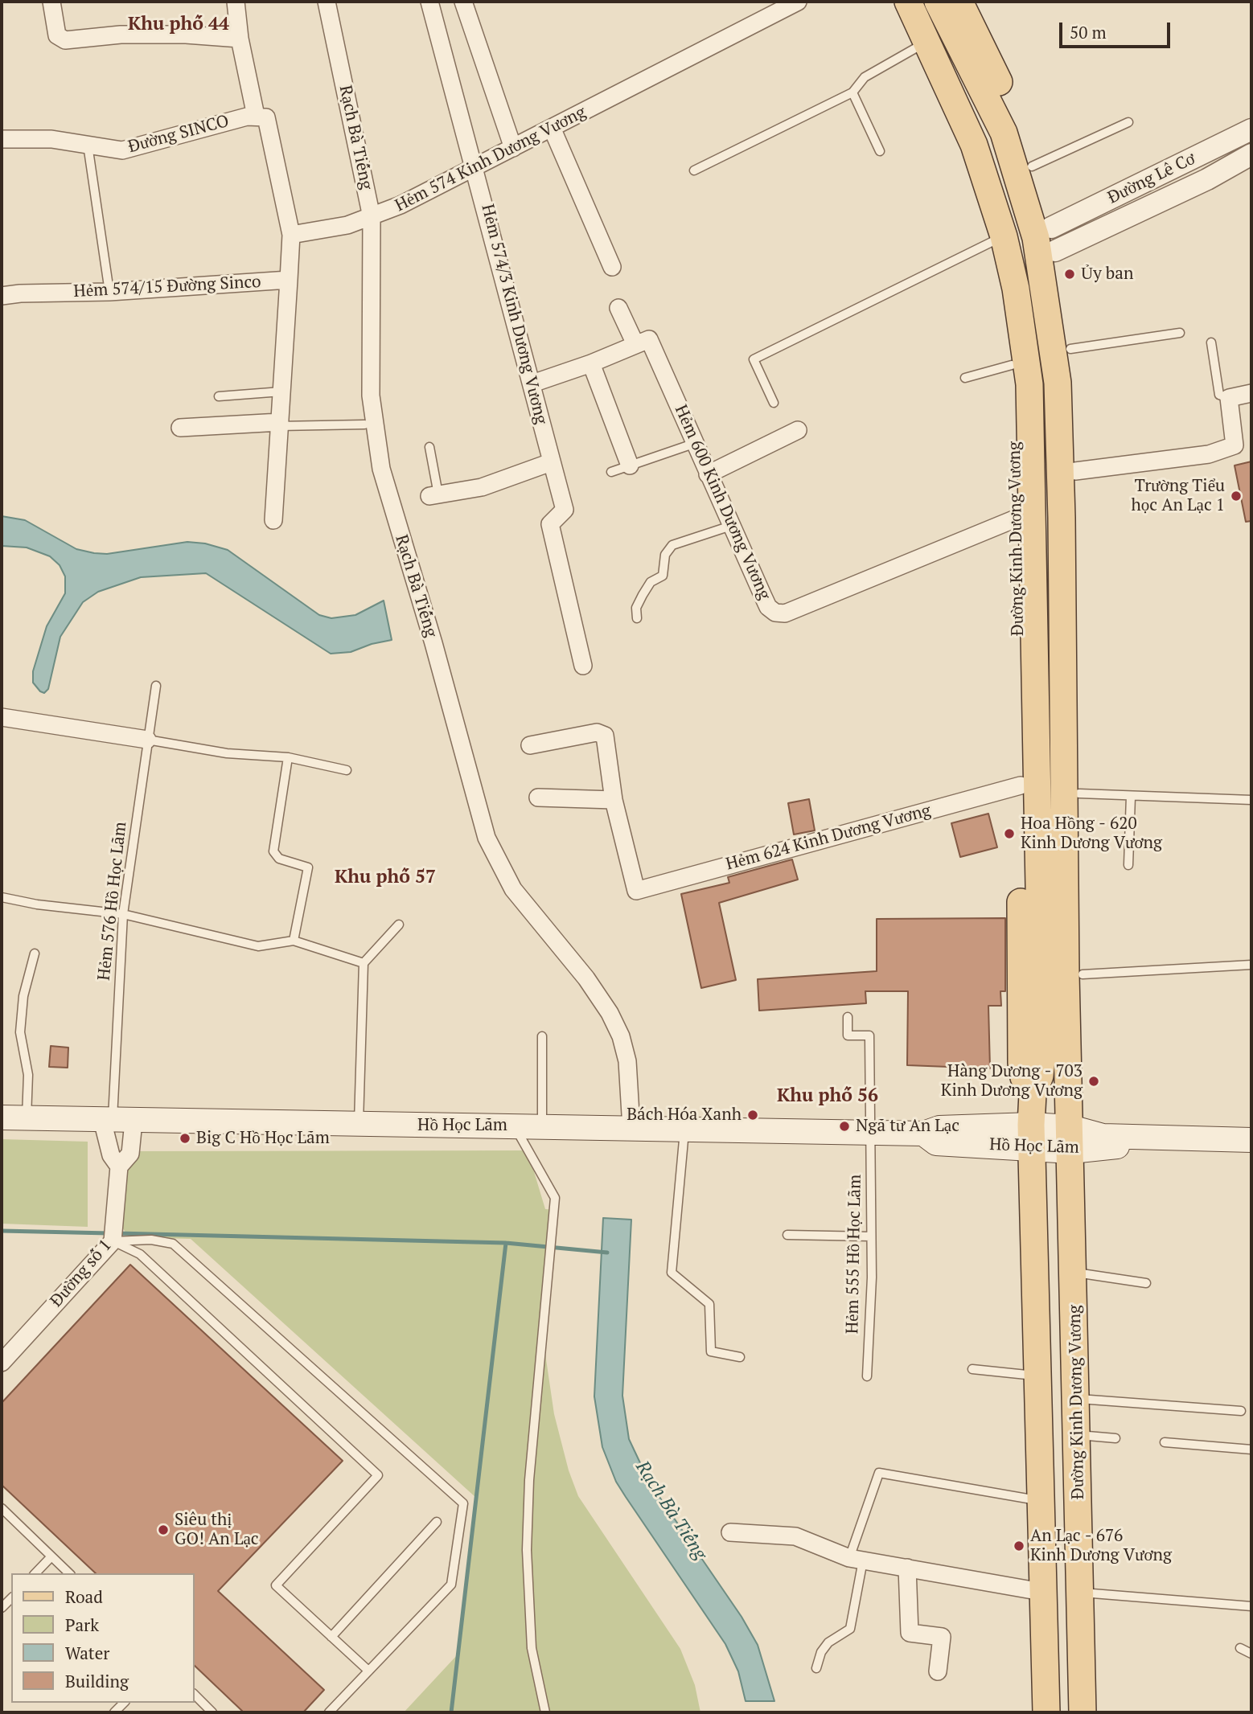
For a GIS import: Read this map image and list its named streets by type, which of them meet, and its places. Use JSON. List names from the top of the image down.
{
  "streets": {
    "main road": ["Đường Kinh Dương Vương", "Hồ Học Lãm"],
    "street": [
      "Đường SINCO",
      "Rạch Bà Tiếng",
      "Hẻm 574 Kinh Dương Vương",
      "Đường Lê Cơ",
      "Hẻm 574/15 Đường Sinco",
      "Hẻm 574/3 Kinh Dương Vương",
      "Hẻm 600 Kinh Dương Vương",
      "Hẻm 624 Kinh Dương Vương",
      "Đường số 1"
    ],
    "lane": ["Hẻm 576 Hồ Học Lãm", "Hẻm 555 Hồ Học Lãm"]
  },
  "crossings": [
    ["Rạch Bà Tiếng", "Hẻm 574 Kinh Dương Vương"],
    ["Rạch Bà Tiếng", "Hồ Học Lãm"],
    ["Hẻm 574 Kinh Dương Vương", "Hẻm 574/3 Kinh Dương Vương"],
    ["Đường Lê Cơ", "Đường Kinh Dương Vương"],
    ["Hẻm 600 Kinh Dương Vương", "Đường Kinh Dương Vương"],
    ["Đường Kinh Dương Vương", "Hẻm 624 Kinh Dương Vương"],
    ["Đường Kinh Dương Vương", "Hồ Học Lãm"],
    ["Hẻm 576 Hồ Học Lãm", "Hồ Học Lãm"],
    ["Hẻm 576 Hồ Học Lãm", "Đường số 1"],
    ["Hồ Học Lãm", "Hẻm 555 Hồ Học Lãm"],
    ["Hồ Học Lãm", "Đường số 1"]
  ],
  "districts": ["Khu phố 44", "Khu phố 57", "Khu phố 56"],
  "water": ["Rạch Bà Tiếng"],
  "places": [
    "Ủy ban",
    "Trường Tiểu học An Lạc 1",
    "Hoa Hồng - 620 Kinh Dương Vương",
    "Hàng Dương - 703 Kinh Dương Vương",
    "Bách Hóa Xanh",
    "Ngã tư An Lạc",
    "Big C Hồ Học Lãm",
    "Siêu thị GO! An Lạc",
    "An Lạc - 676 Kinh Dương Vương"
  ],
  "legend": [
    "Road",
    "Park",
    "Water",
    "Building"
  ],
  "scale_bar": "50 m"
}
